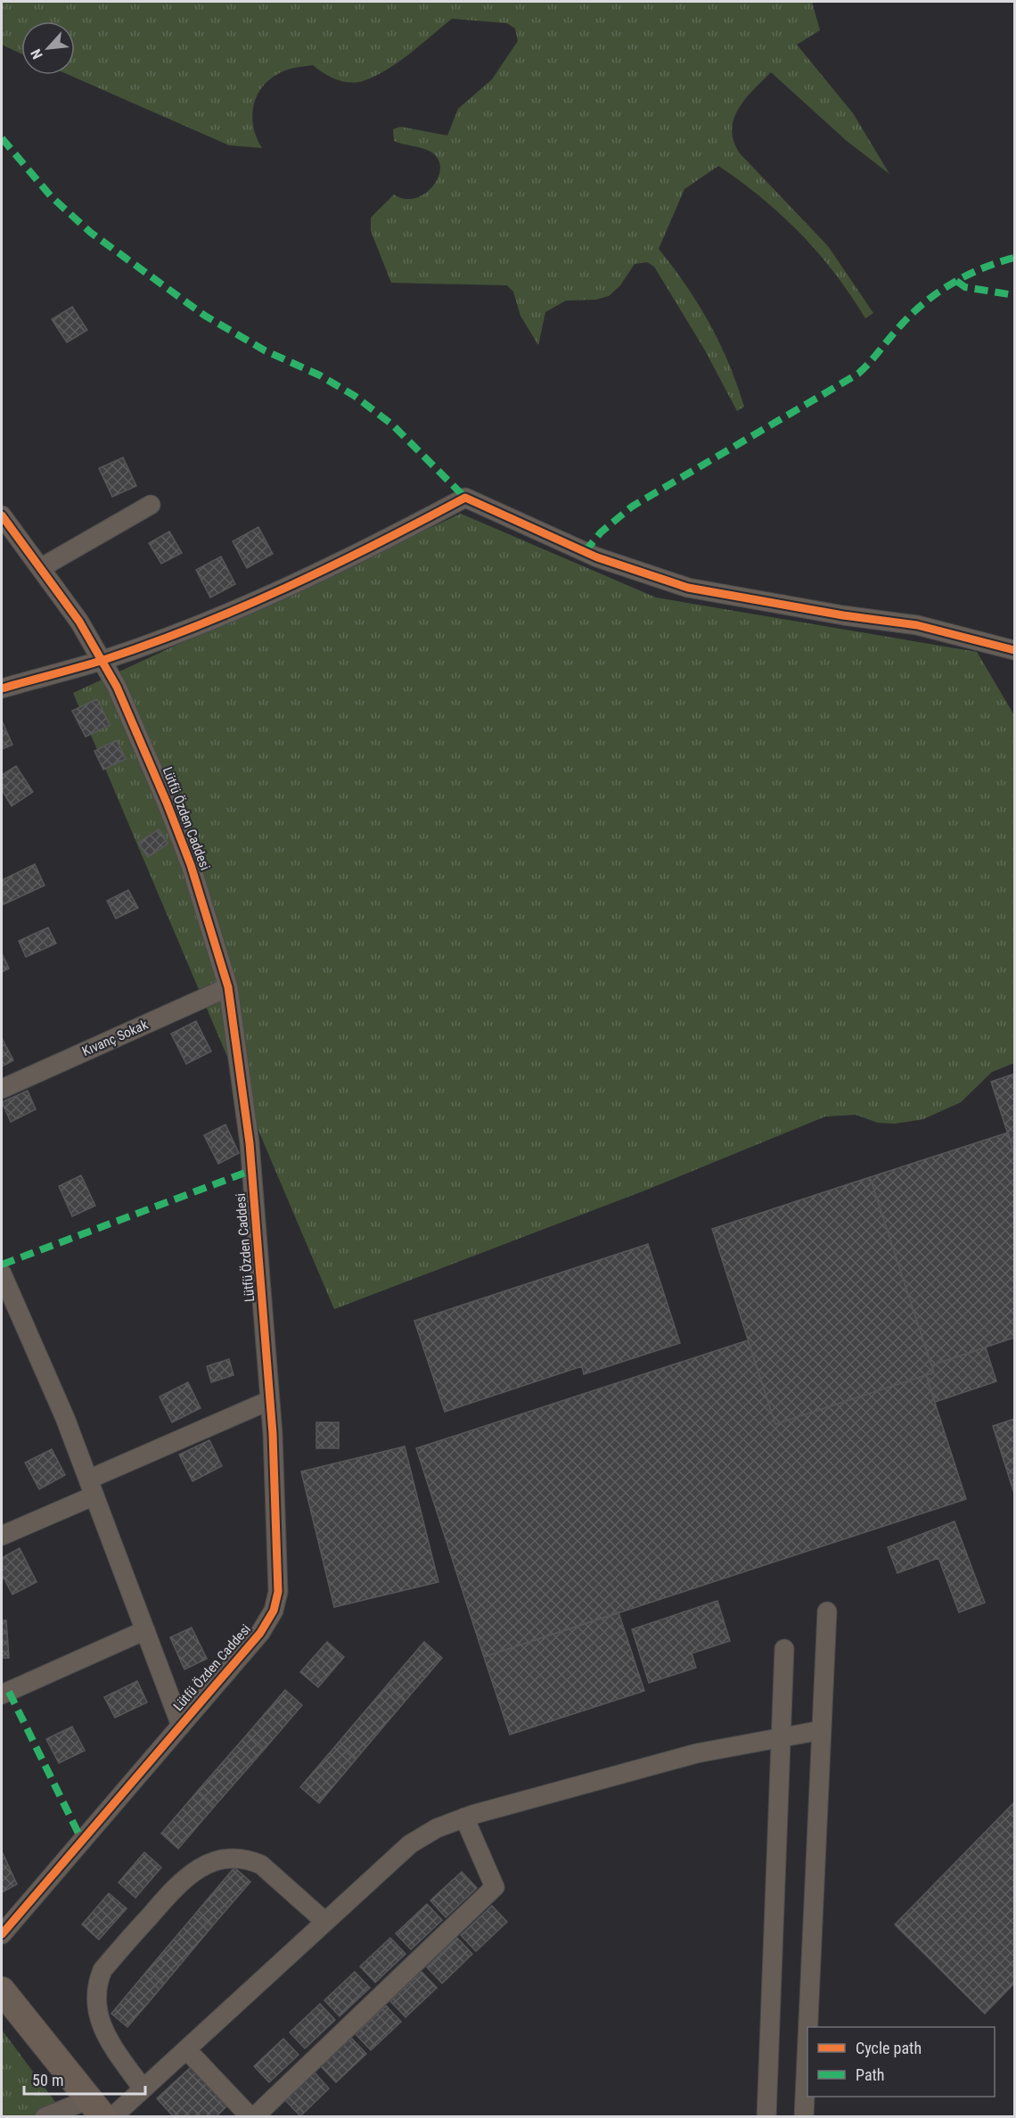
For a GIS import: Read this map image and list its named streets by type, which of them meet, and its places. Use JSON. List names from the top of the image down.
{
  "streets": {
    "street": ["Lütfü Özden Caddesi", "Kıvanç Sokak"]
  },
  "crossings": [
    ["Lütfü Özden Caddesi", "Kıvanç Sokak"]
  ],
  "legend": ["Cycle path", "Path"],
  "scale_bar": "50 m",
  "north": "bottom left"
}
